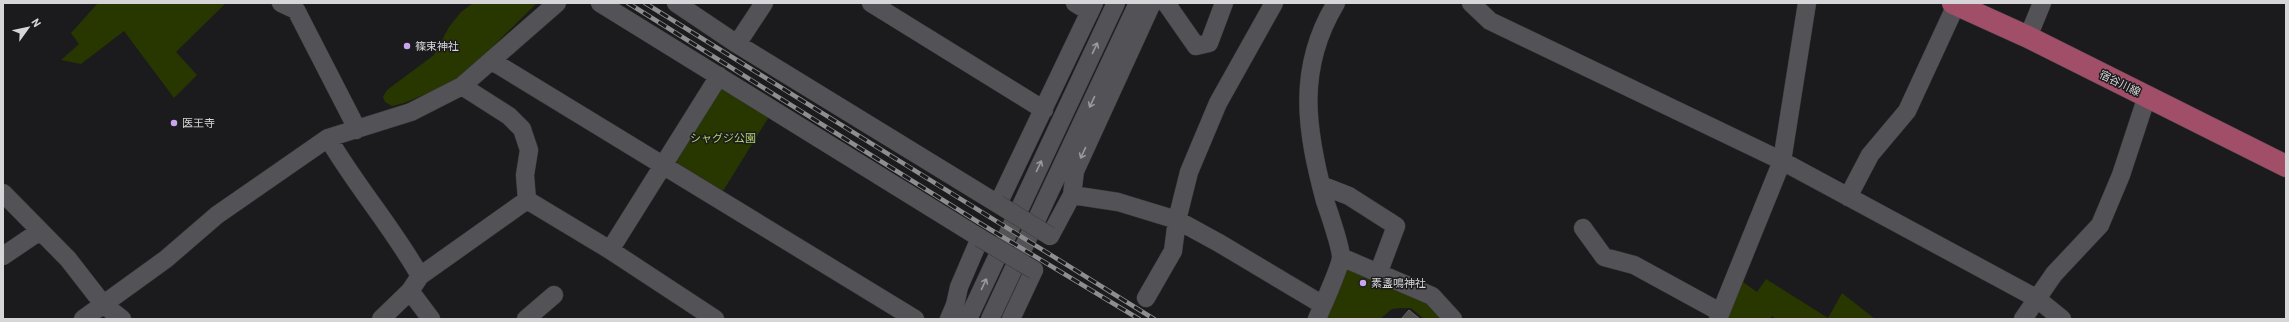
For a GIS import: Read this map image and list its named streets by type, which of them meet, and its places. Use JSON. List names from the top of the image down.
{
  "streets": {
    "main road": ["宿谷川線"]
  },
  "parks": ["シャグジ公園"],
  "places": ["篠束神社", "医王寺", "素盞鳴神社"],
  "north": "top right"
}
